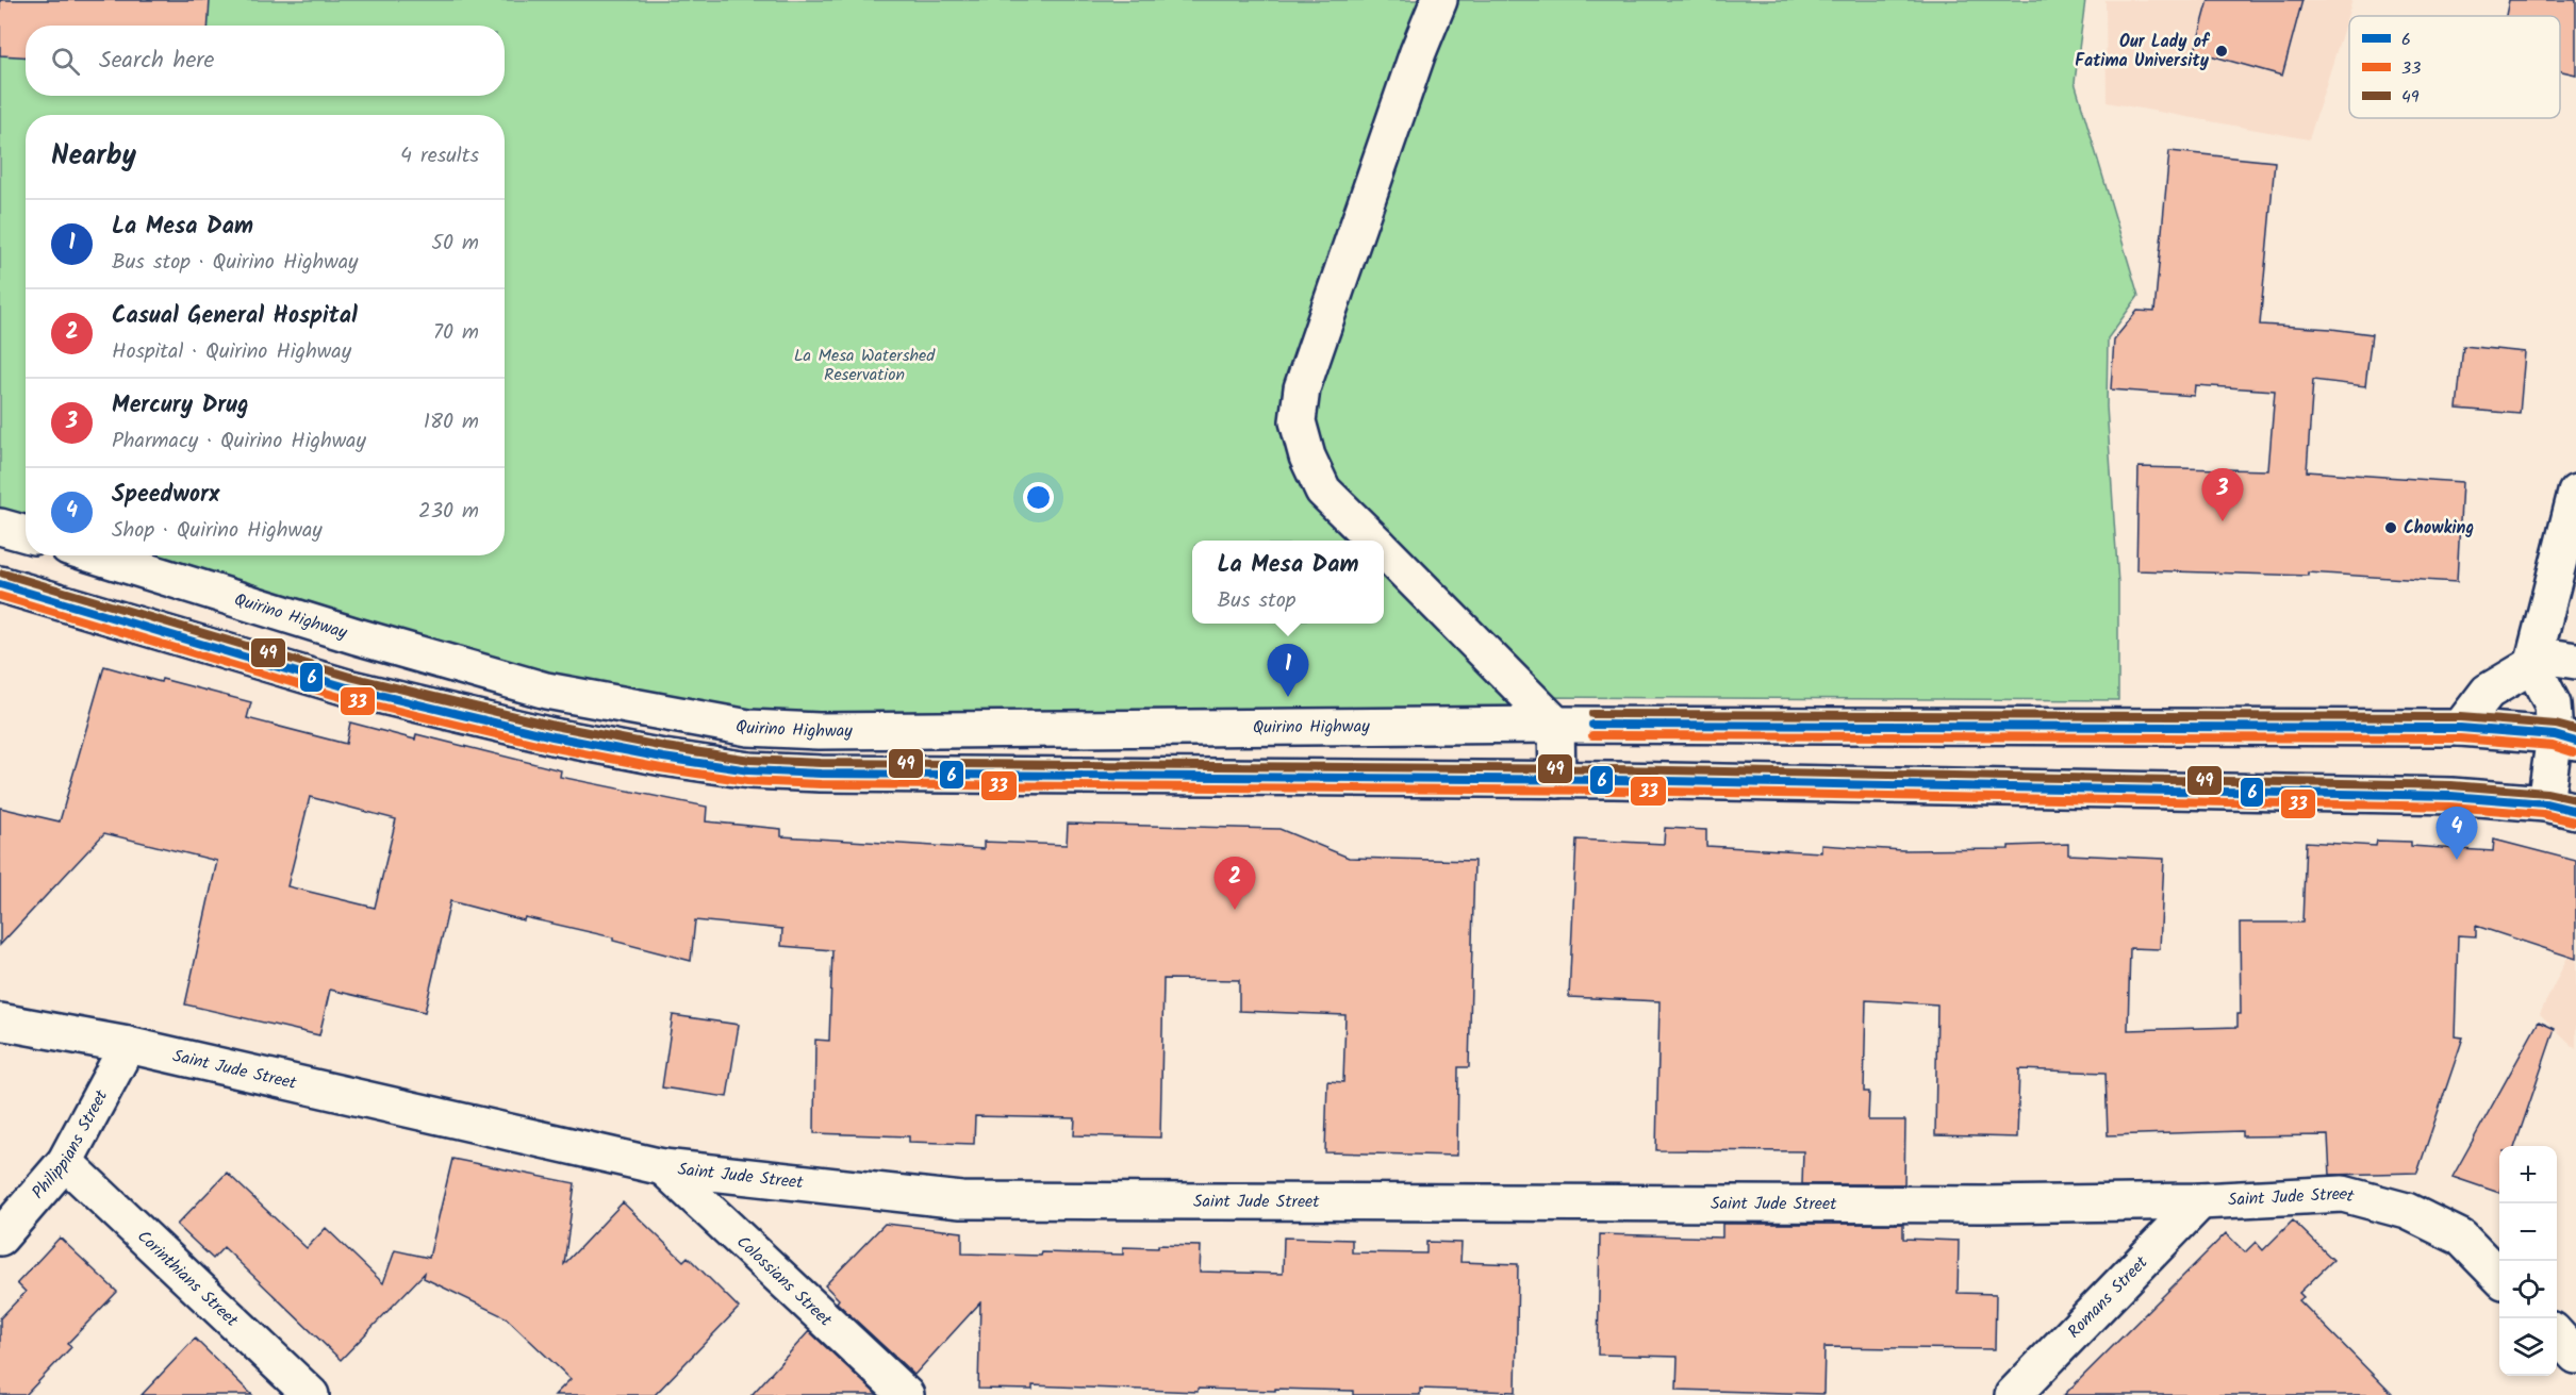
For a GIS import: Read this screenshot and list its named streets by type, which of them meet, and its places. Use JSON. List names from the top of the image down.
{
  "streets": {
    "street": [
      "Quirino Highway",
      "Saint Jude Street",
      "Philippians Street",
      "Corinthians Street",
      "Colossians Street",
      "Romans Street"
    ]
  },
  "crossings": [
    ["Saint Jude Street", "Philippians Street"],
    ["Saint Jude Street", "Colossians Street"],
    ["Saint Jude Street", "Romans Street"],
    ["Philippians Street", "Corinthians Street"]
  ],
  "parks": ["La Mesa Watershed Reservation"],
  "places": ["Our Lady of Fatima University", "Chowking"],
  "lines": ["transit line 49", "transit line 6", "transit line 33"],
  "legend": ["6", "33", "49"],
  "page": {
    "search": "Search here",
    "heading": ["Nearby", "4 results"],
    "list": [
      {
        "mark": "1",
        "name": "La Mesa Dam",
        "note": "Bus stop · Quirino Highway",
        "value": "50 m"
      },
      {
        "mark": "2",
        "name": "Casual General Hospital",
        "note": "Hospital · Quirino Highway",
        "value": "70 m"
      },
      {
        "mark": "3",
        "name": "Mercury Drug",
        "note": "Pharmacy · Quirino Highway",
        "value": "180 m"
      },
      {
        "mark": "4",
        "name": "Speedworx",
        "note": "Shop · Quirino Highway",
        "value": "230 m"
      }
    ],
    "pins": [
      "3",
      "1",
      "4",
      "2"
    ],
    "popup": ["La Mesa Dam", "Bus stop"],
    "map_buttons": ["+", "−"]
  }
}
